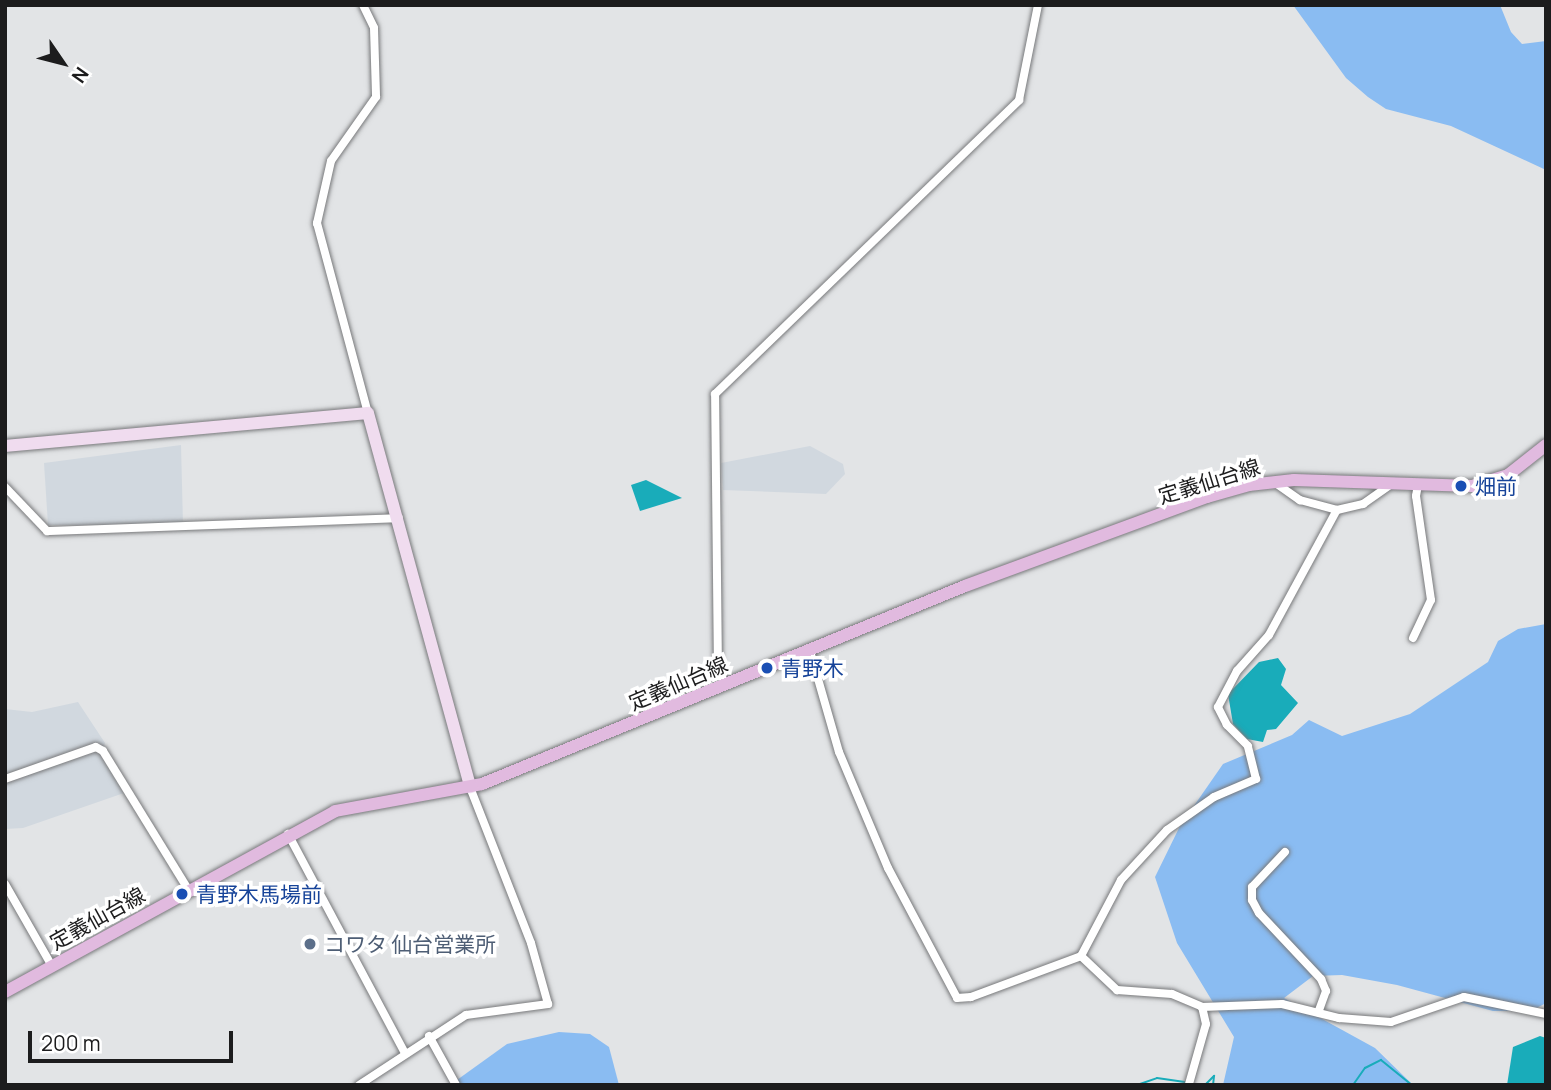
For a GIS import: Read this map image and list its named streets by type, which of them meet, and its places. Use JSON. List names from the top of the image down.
{
  "streets": {
    "main road": ["定義仙台線"]
  },
  "places": [
    "畑前",
    "青野木",
    "青野木馬場前",
    "コワタ 仙台営業所"
  ],
  "scale_bar": "200 m",
  "north": "bottom right"
}
